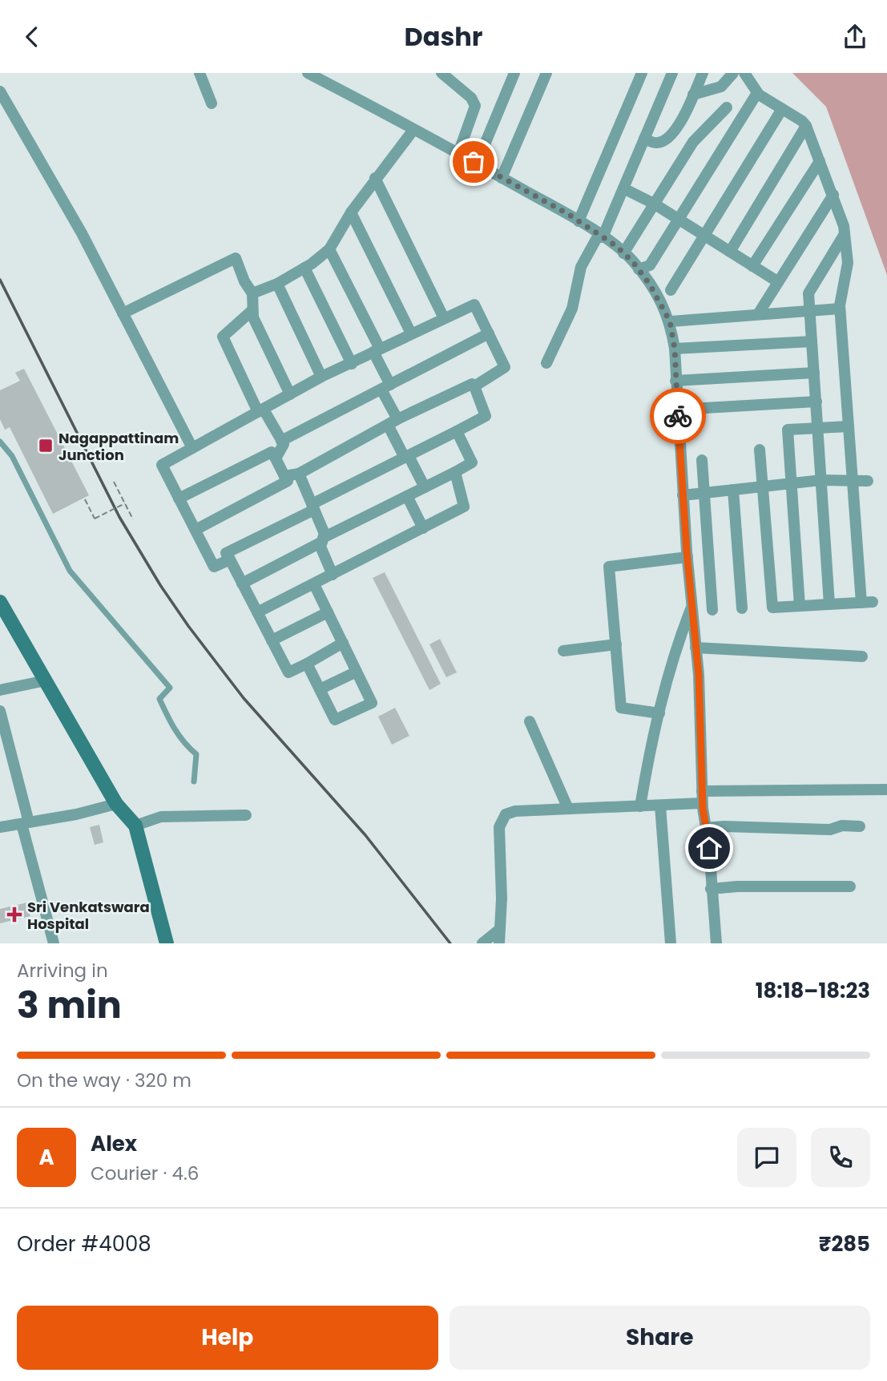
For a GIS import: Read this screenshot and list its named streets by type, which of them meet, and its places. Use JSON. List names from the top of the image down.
{
  "places": {
    "transit": ["Nagappattinam Junction"],
    "health": ["Sri Venkatswara Hospital"]
  },
  "page": {
    "header": "Dashr",
    "heading": ["3 min", "Arriving in", "18:18–18:23"],
    "panel": [
      "Alex",
      "Courier · 4.6",
      "Order #4008",
      "₹285"
    ],
    "bar": "On the way · 320 m",
    "round": "A",
    "buttons": ["Help", "Share"]
  }
}
